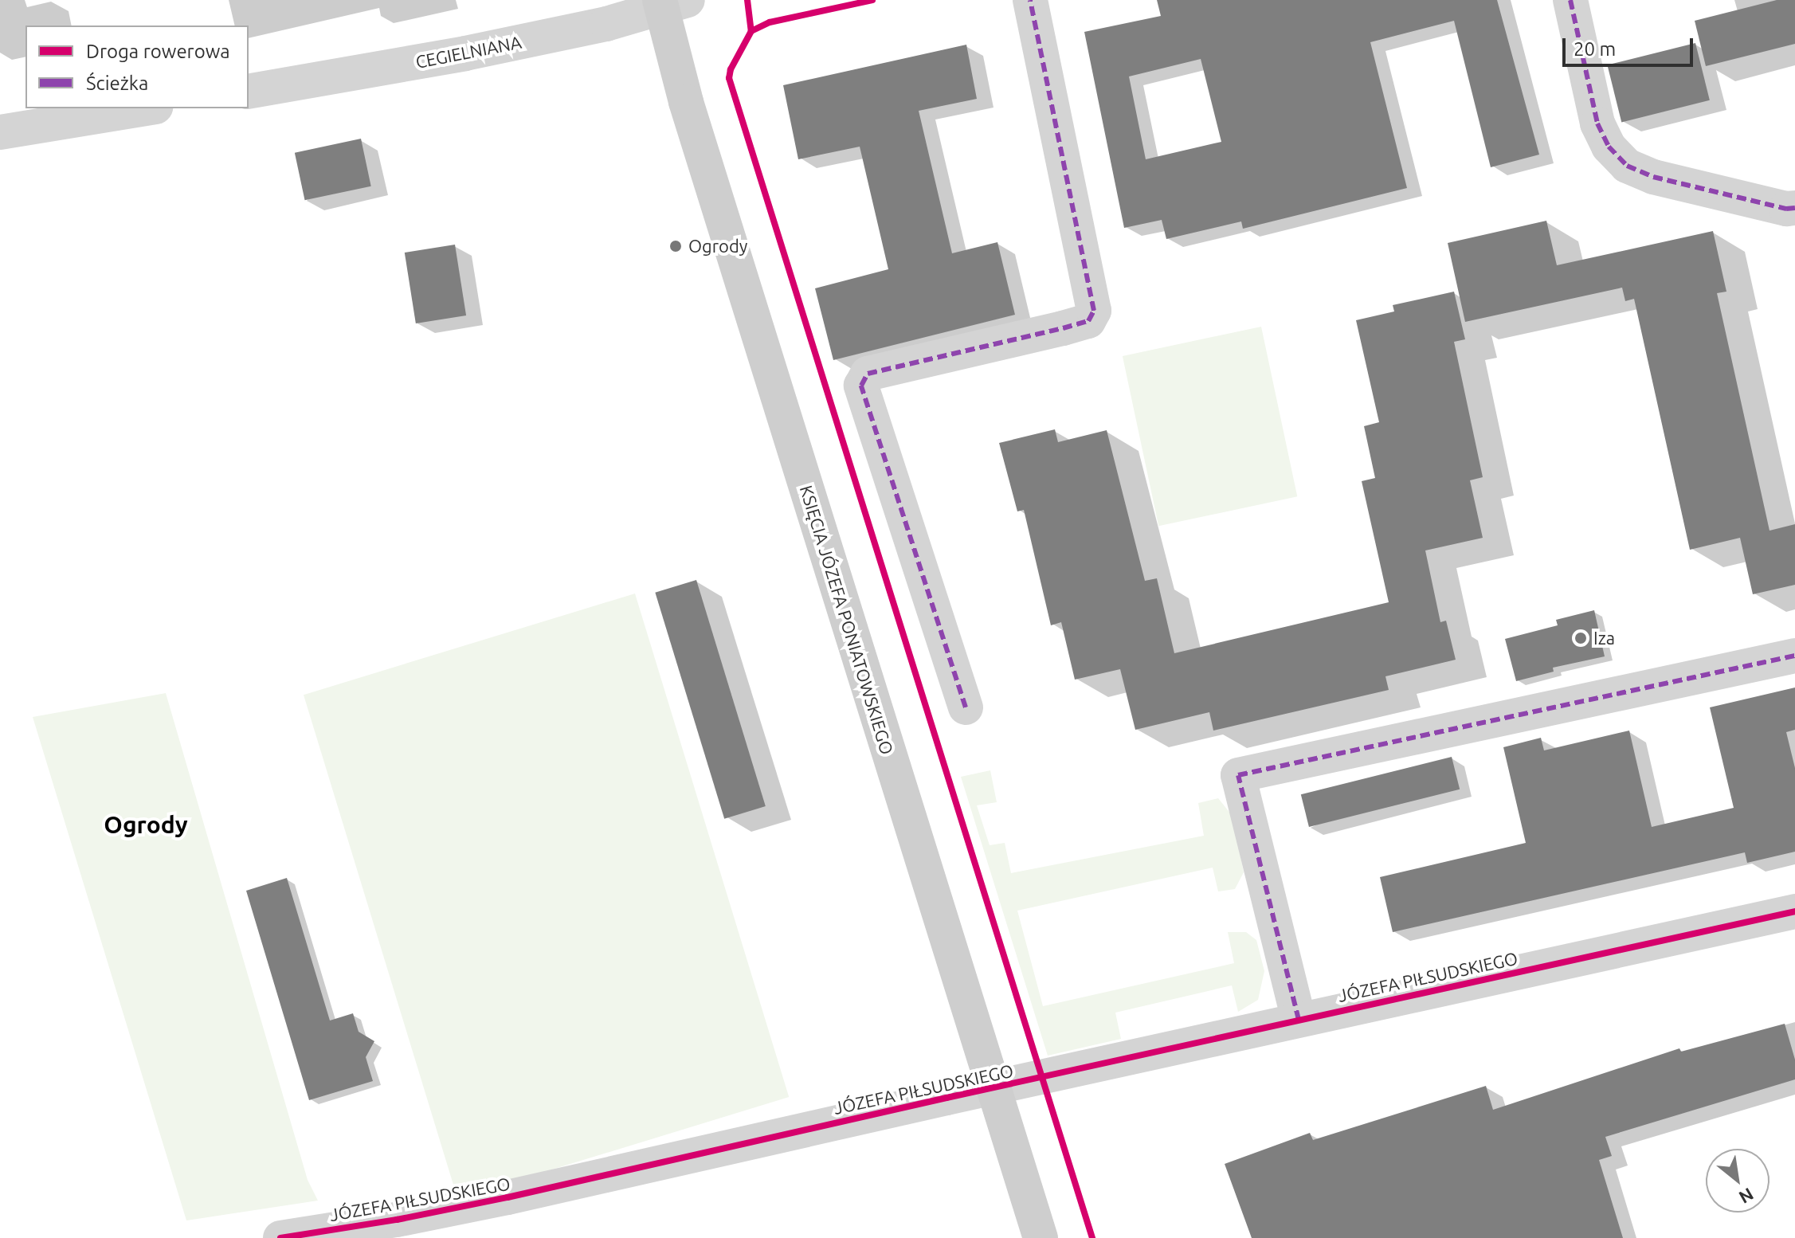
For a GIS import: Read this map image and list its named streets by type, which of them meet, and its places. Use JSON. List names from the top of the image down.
{
  "streets": {
    "street": ["CEGIELNIANA", "KSIĘCIA JÓZEFA PONIATOWSKIEGO", "JÓZEFA PIŁSUDSKIEGO"]
  },
  "crossings": [
    ["CEGIELNIANA", "KSIĘCIA JÓZEFA PONIATOWSKIEGO"],
    ["KSIĘCIA JÓZEFA PONIATOWSKIEGO", "JÓZEFA PIŁSUDSKIEGO"]
  ],
  "districts": ["Ogrody"],
  "places": ["Ogrody", "Iza"],
  "legend": ["Droga rowerowa", "Ścieżka"],
  "scale_bar": "20 m",
  "north": "bottom right"
}
